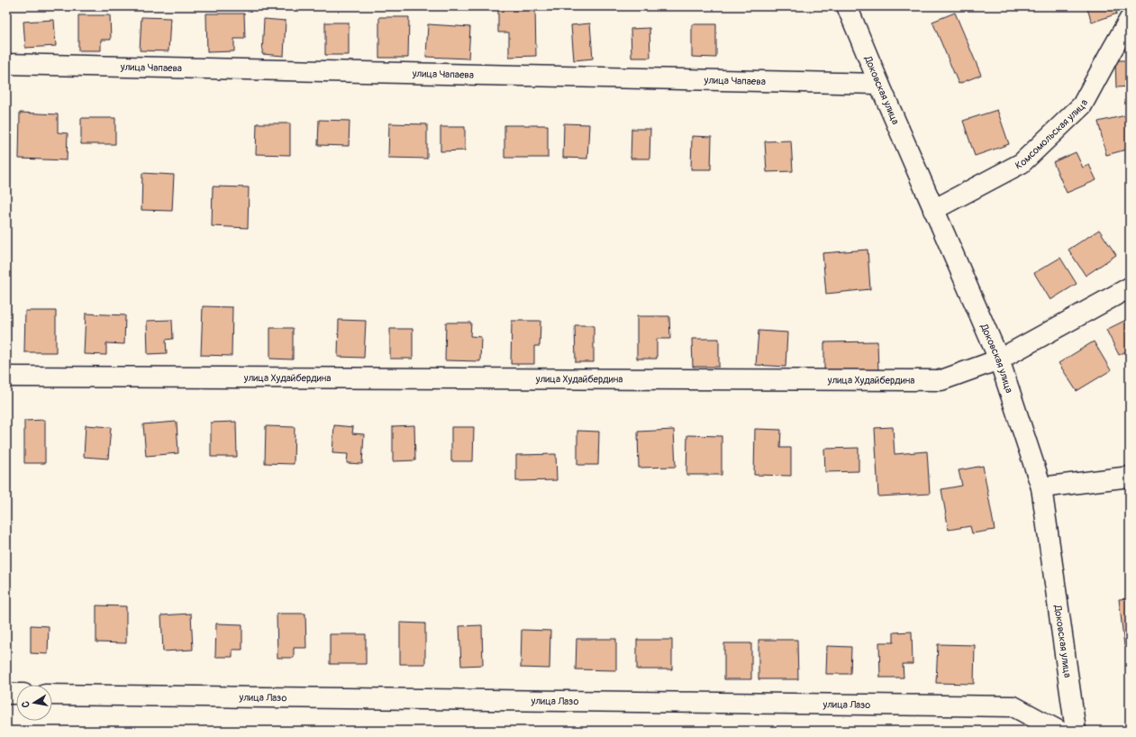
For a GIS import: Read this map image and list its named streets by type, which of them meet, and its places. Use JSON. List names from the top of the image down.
{
  "streets": {
    "street": [
      "улица Чапаева",
      "Доковская улица",
      "Комсомольская улица",
      "улица Худайбердина",
      "улица Лазо"
    ]
  },
  "crossings": [
    ["улица Чапаева", "Доковская улица"],
    ["Доковская улица", "Комсомольская улица"],
    ["Доковская улица", "улица Худайбердина"]
  ],
  "north": "left"
}
